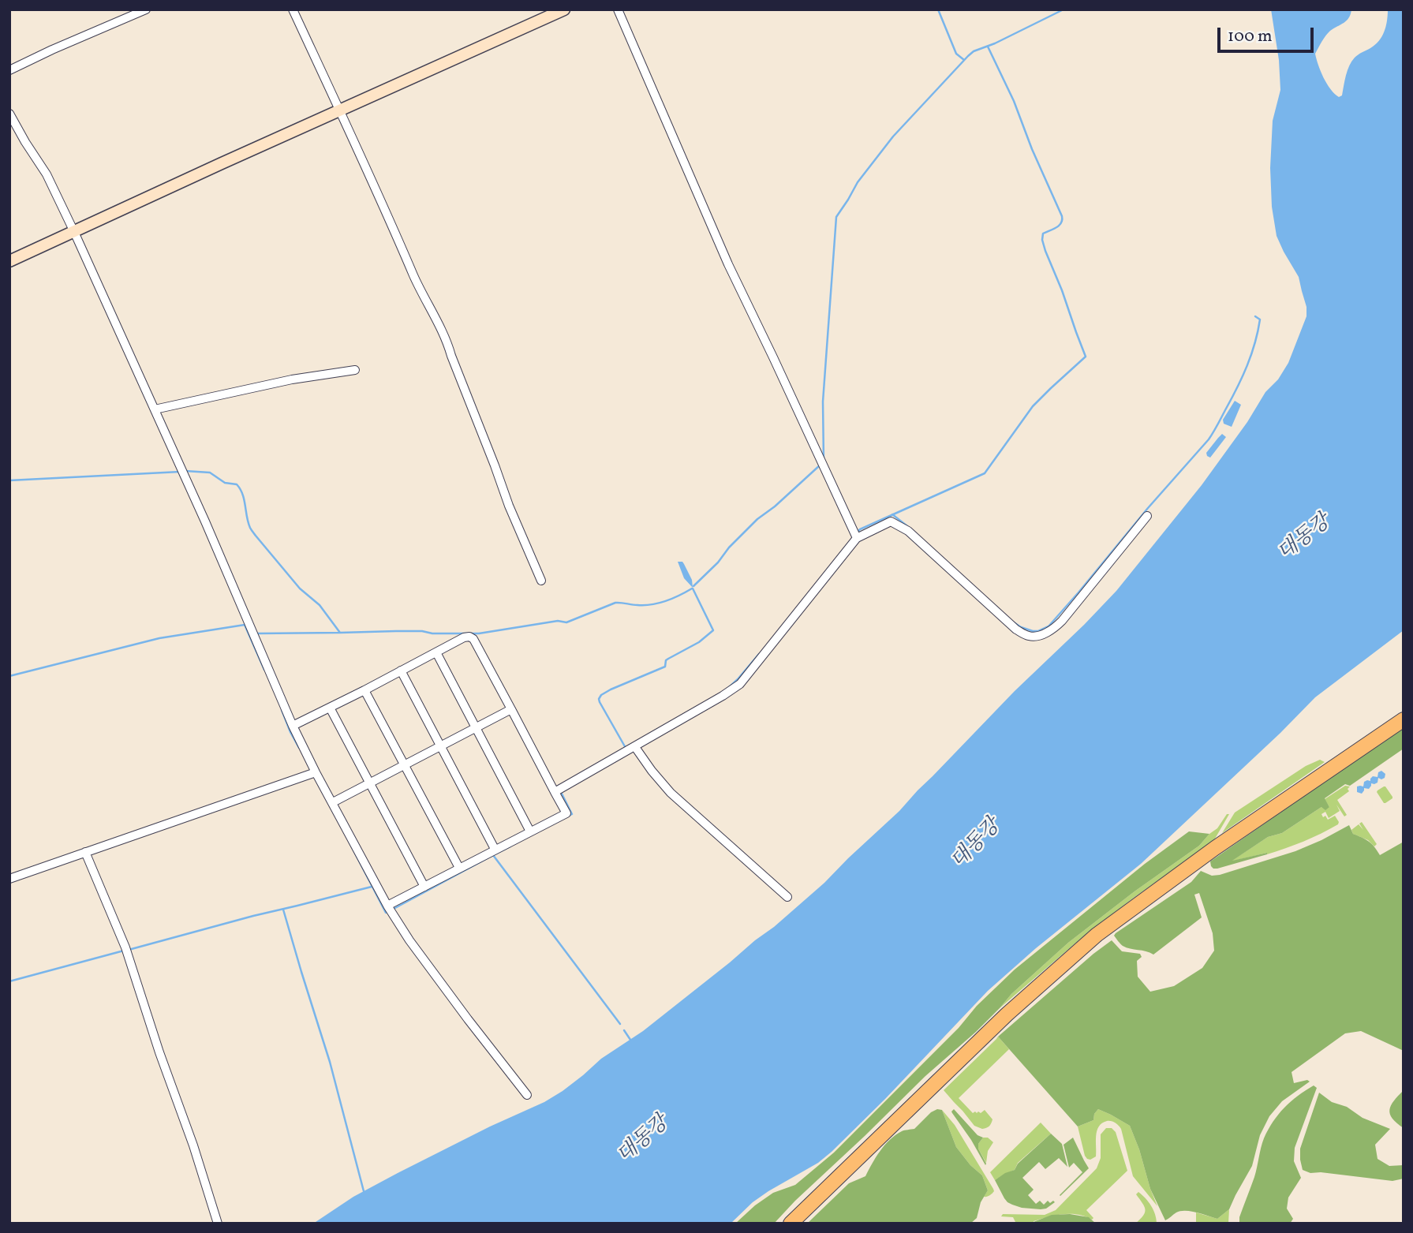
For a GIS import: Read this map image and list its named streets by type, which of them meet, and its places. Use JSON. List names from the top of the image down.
{
  "water": ["대동강"],
  "scale_bar": "100 m"
}
